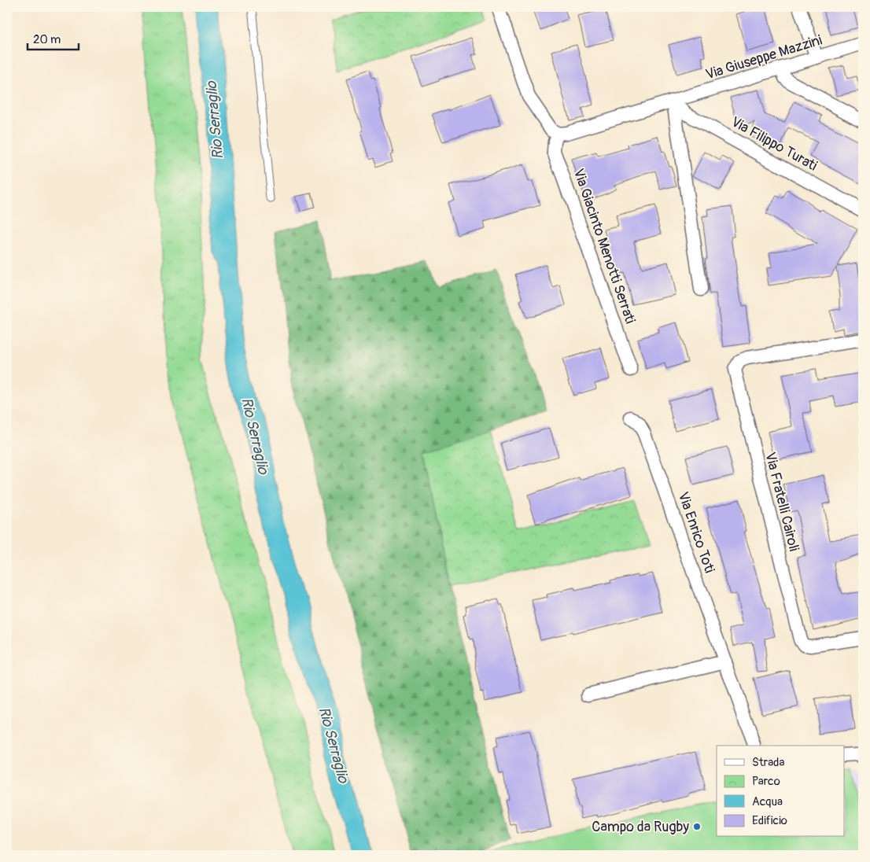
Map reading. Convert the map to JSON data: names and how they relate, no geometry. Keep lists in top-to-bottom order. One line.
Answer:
{"streets":{"street":["Via Giuseppe Mazzini","Via Filippo Turati","Via Giacinto Menotti Serrati","Via Fratelli Cairoli","Via Enrico Toti"]},"crossings":[["Via Giuseppe Mazzini","Via Filippo Turati"],["Via Giuseppe Mazzini","Via Giacinto Menotti Serrati"]],"water":["Rio Serraglio"],"places":["Campo da Rugby"],"legend":["Strada","Parco","Acqua","Edificio"],"scale_bar":"20 m"}
